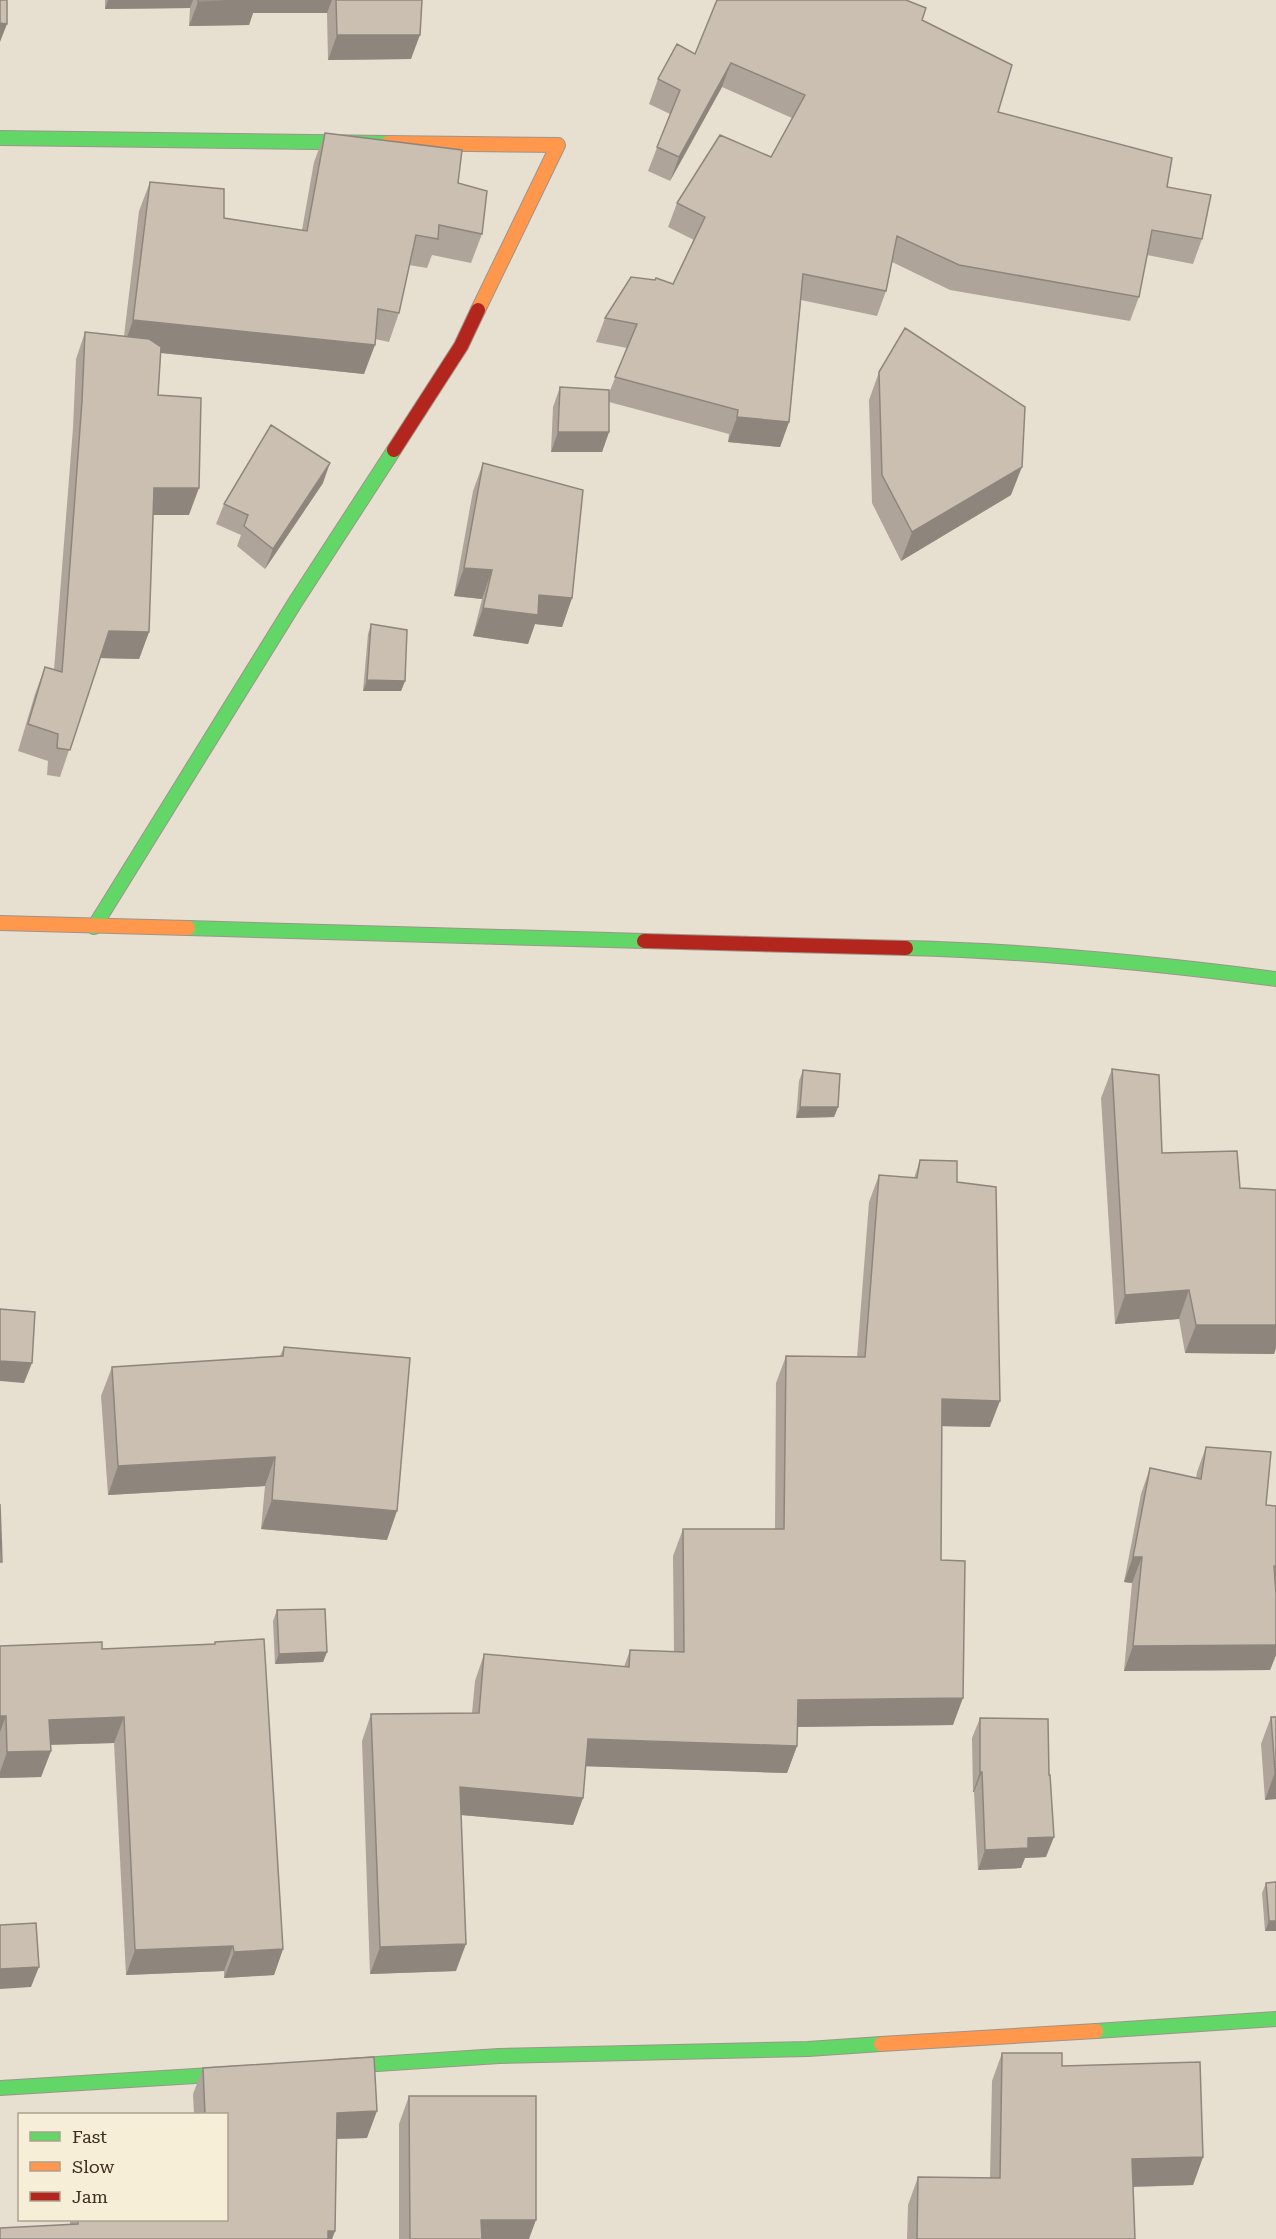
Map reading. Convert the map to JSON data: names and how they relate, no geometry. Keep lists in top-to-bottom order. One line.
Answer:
{"legend":["Fast","Slow","Jam"]}
